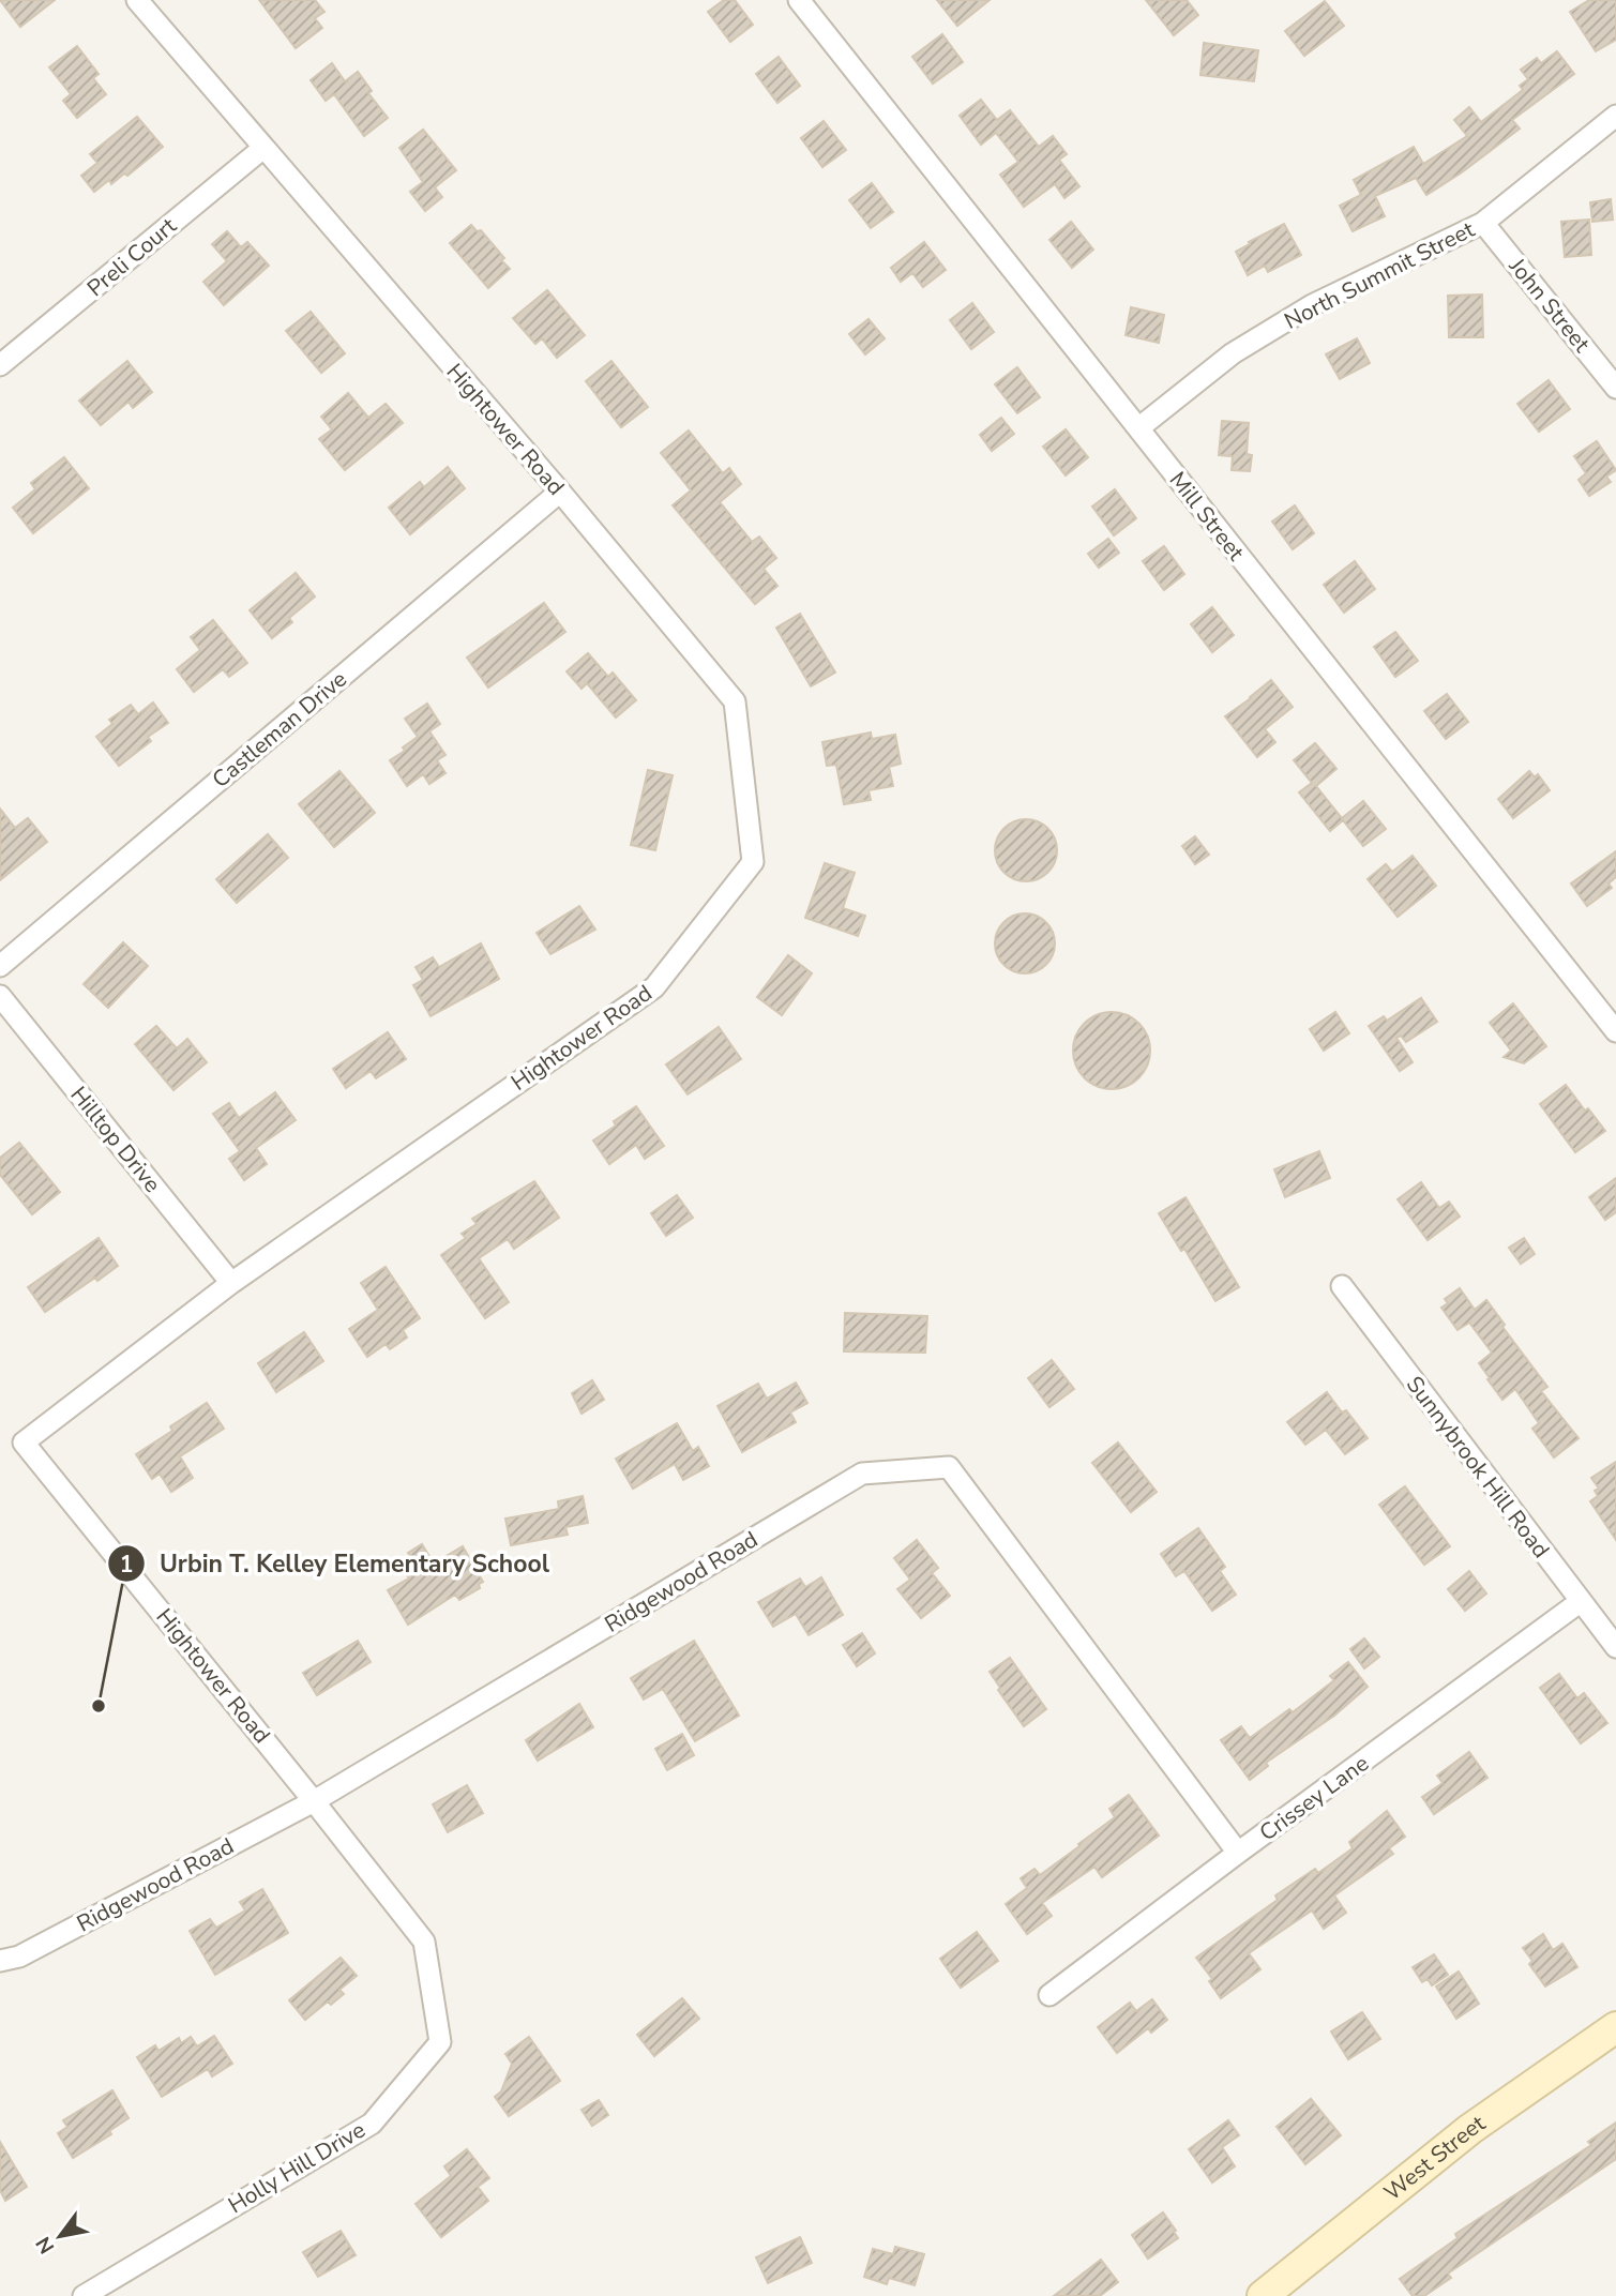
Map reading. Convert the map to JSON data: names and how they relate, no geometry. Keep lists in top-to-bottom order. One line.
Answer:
{"streets":{"main road":["West Street"],"street":["Preli Court","North Summit Street","John Street","Hightower Road","Mill Street","Castleman Drive","Hilltop Drive","Sunnybrook Hill Road","Ridgewood Road","Crissey Lane","Holly Hill Drive"]},"crossings":[["Preli Court","Hightower Road"],["North Summit Street","John Street"],["North Summit Street","Mill Street"],["Hightower Road","Castleman Drive"],["Hightower Road","Hilltop Drive"],["Hightower Road","Ridgewood Road"],["Hightower Road","Holly Hill Drive"],["Sunnybrook Hill Road","Crissey Lane"],["Ridgewood Road","Crissey Lane"],["Ridgewood Road","Holly Hill Drive"]],"places":["Urbin T. Kelley Elementary School"],"north":"bottom left"}
